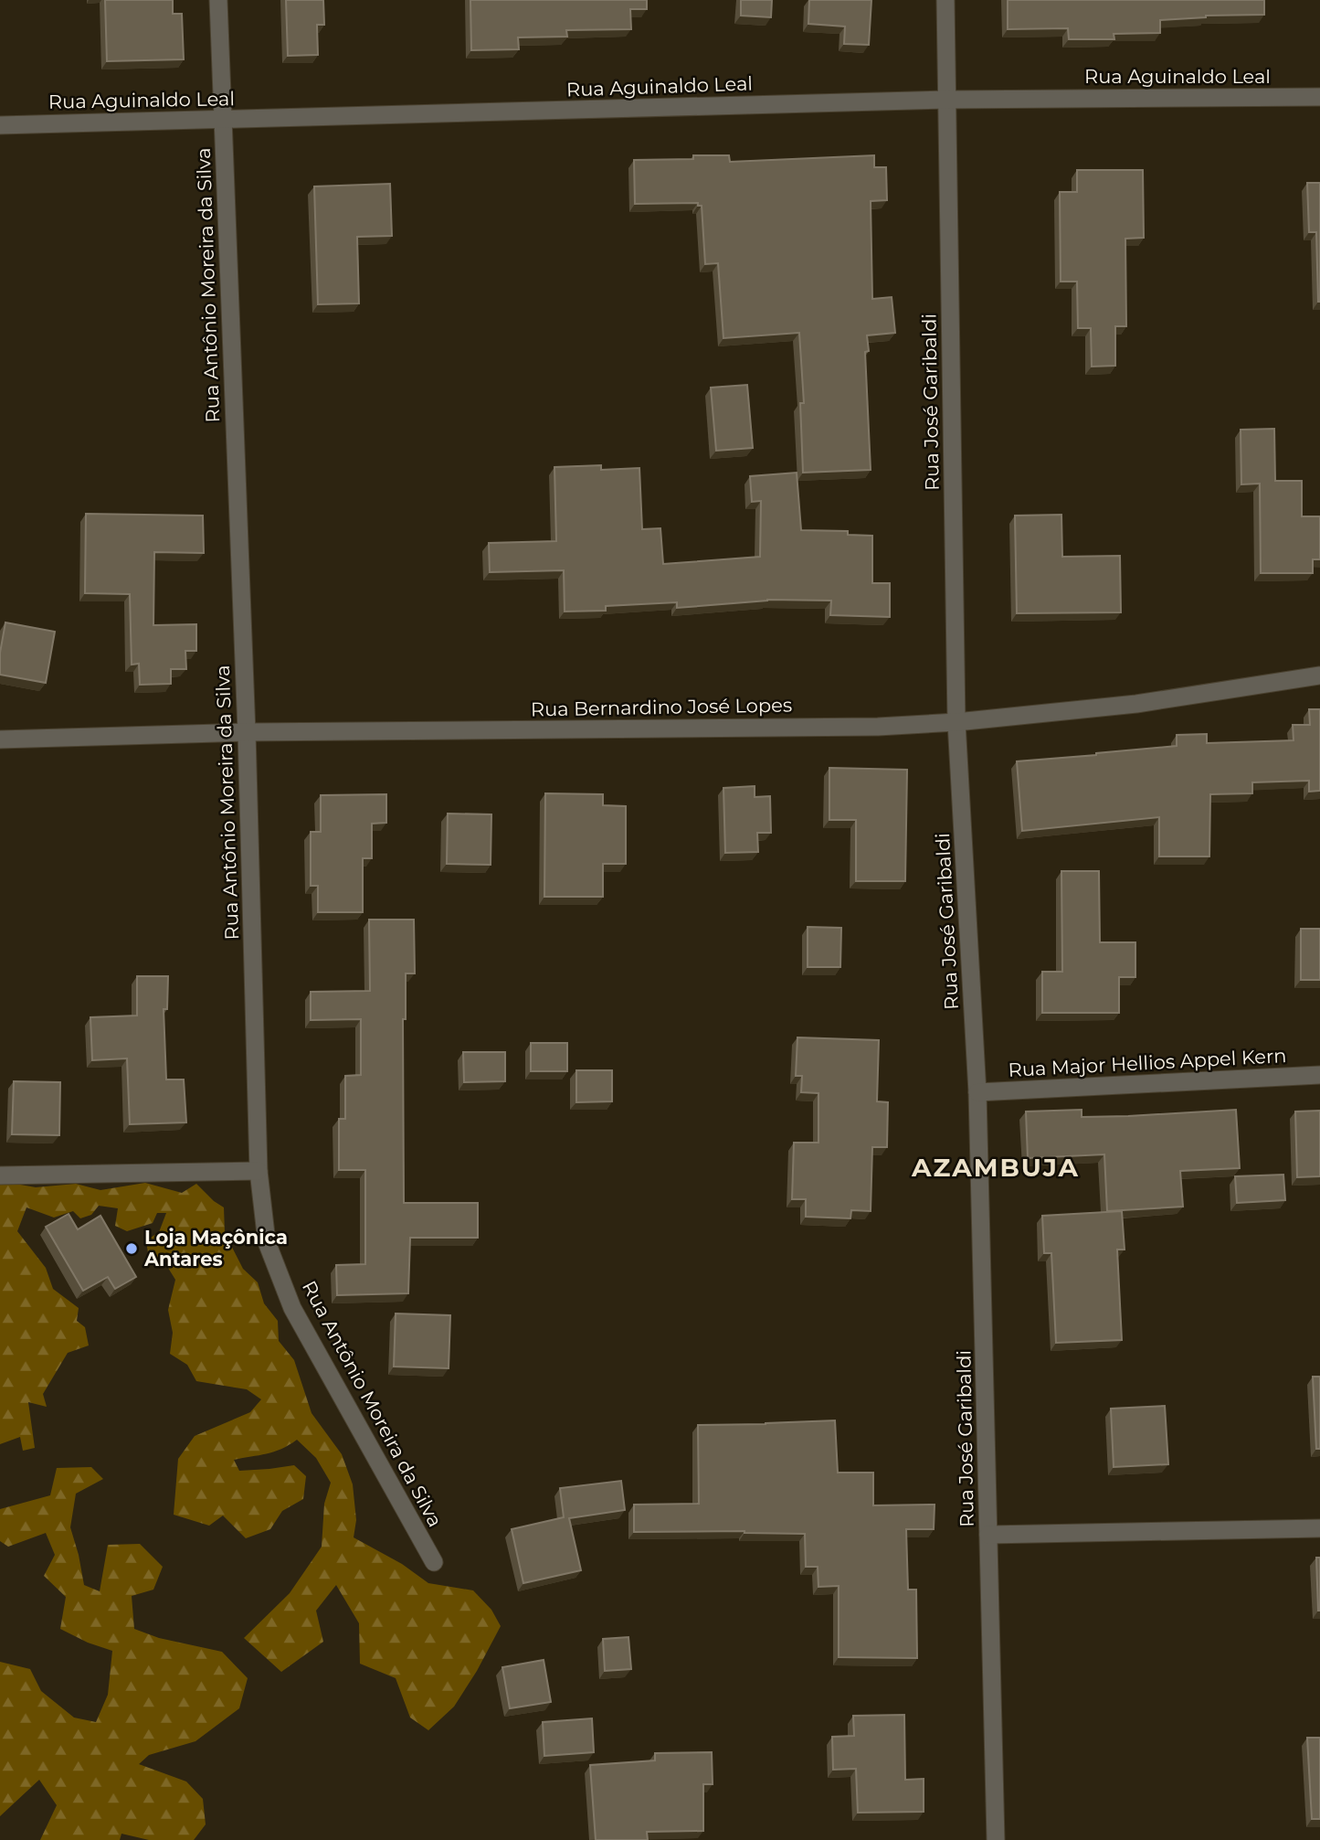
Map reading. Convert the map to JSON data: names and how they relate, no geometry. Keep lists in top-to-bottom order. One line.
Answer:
{"streets":{"street":["Rua Aguinaldo Leal","Rua Antônio Moreira da Silva","Rua José Garibaldi","Rua Bernardino José Lopes","Rua Major Hellios Appel Kern"]},"crossings":[["Rua Aguinaldo Leal","Rua Antônio Moreira da Silva"],["Rua Aguinaldo Leal","Rua José Garibaldi"],["Rua Antônio Moreira da Silva","Rua Bernardino José Lopes"],["Rua José Garibaldi","Rua Bernardino José Lopes"],["Rua José Garibaldi","Rua Major Hellios Appel Kern"]],"districts":["AZAMBUJA"],"places":["Loja Maçônica Antares"]}
